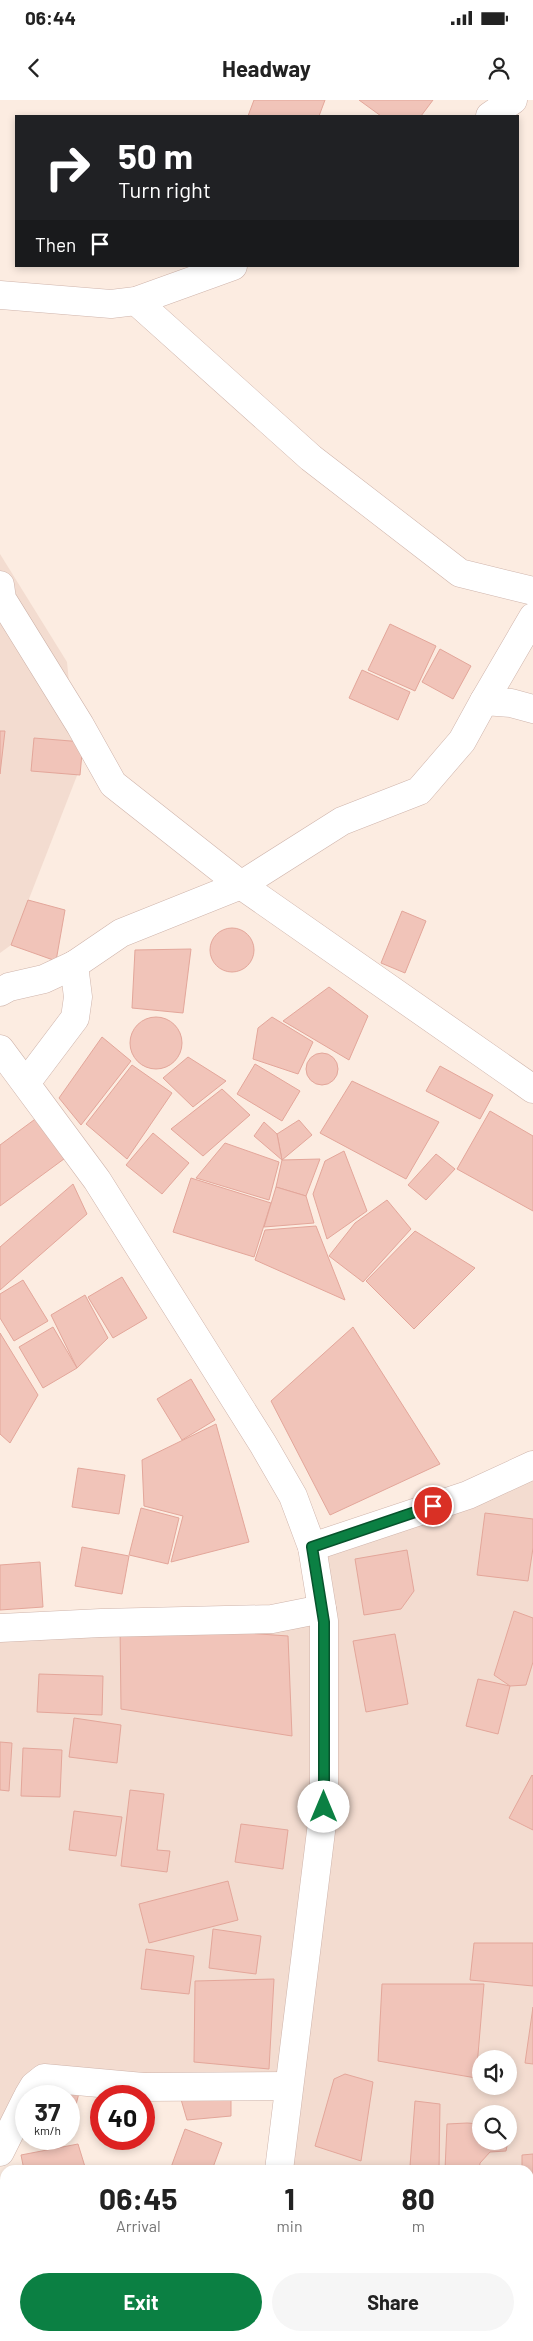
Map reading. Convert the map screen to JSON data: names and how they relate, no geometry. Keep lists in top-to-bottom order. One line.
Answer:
{"page":{"status":"06:44","header":"Headway","turn":["50 m","Turn right"],"then":"Then","speed":"37 km/h","limit":"40","eta":["06:45","Arrival","1","min","80","m"],"buttons":["Exit","Share"]}}
